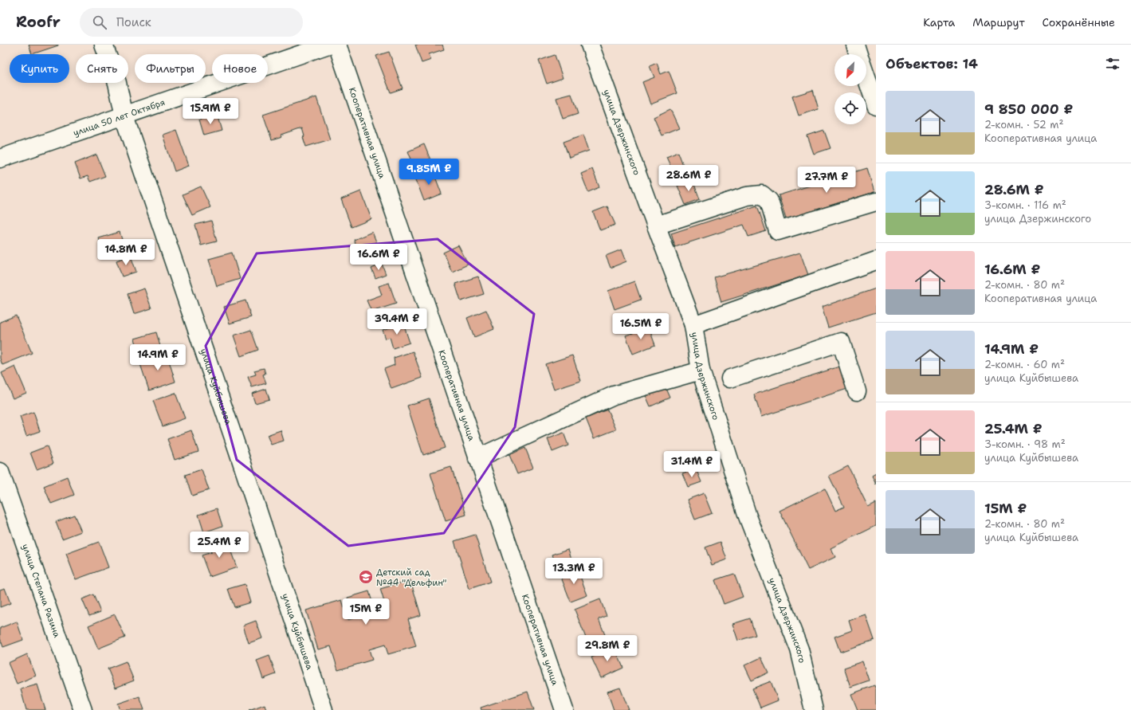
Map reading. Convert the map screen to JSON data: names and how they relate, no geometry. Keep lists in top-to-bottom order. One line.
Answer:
{"streets":{"street":["улица 50 лет Октября","улица Дзержинского","Кооперативная улица","улица Куйбышева","улица Степана Разина"]},"crossings":[["улица 50 лет Октября","улица Куйбышева"]],"places":{"school or university":["Детский сад №44 \"Дельфин\""]},"north":"bottom left","page":{"header":"Roofr","search":"Поиск","nav":["Карта","Маршрут","Сохранённые"],"heading":"Объектов: 14","chip":["Купить","Снять","Фильтры","Новое"],"list":[{"name":"9 850 000 ₽","note":"2-комн. · 52 m² · Кооперативная улица"},{"name":"28.6M ₽","note":"3-комн. · 116 m² · улица Дзержинского"},{"name":"16.6M ₽","note":"2-комн. · 80 m² · Кооперативная улица"},{"name":"14.9M ₽","note":"2-комн. · 60 m² · улица Куйбышева"},{"name":"25.4M ₽","note":"3-комн. · 98 m² · улица Куйбышева"},{"name":"15M ₽","note":"2-комн. · 80 m² · улица Куйбышева"}],"price":["15.9M ₽","9.85M ₽","28.6M ₽","27.7M ₽","14.8M ₽","16.6M ₽","39.4M ₽","16.5M ₽","14.9M ₽","31.4M ₽","25.4M ₽","13.3M ₽","15M ₽","29.8M ₽"]}}
